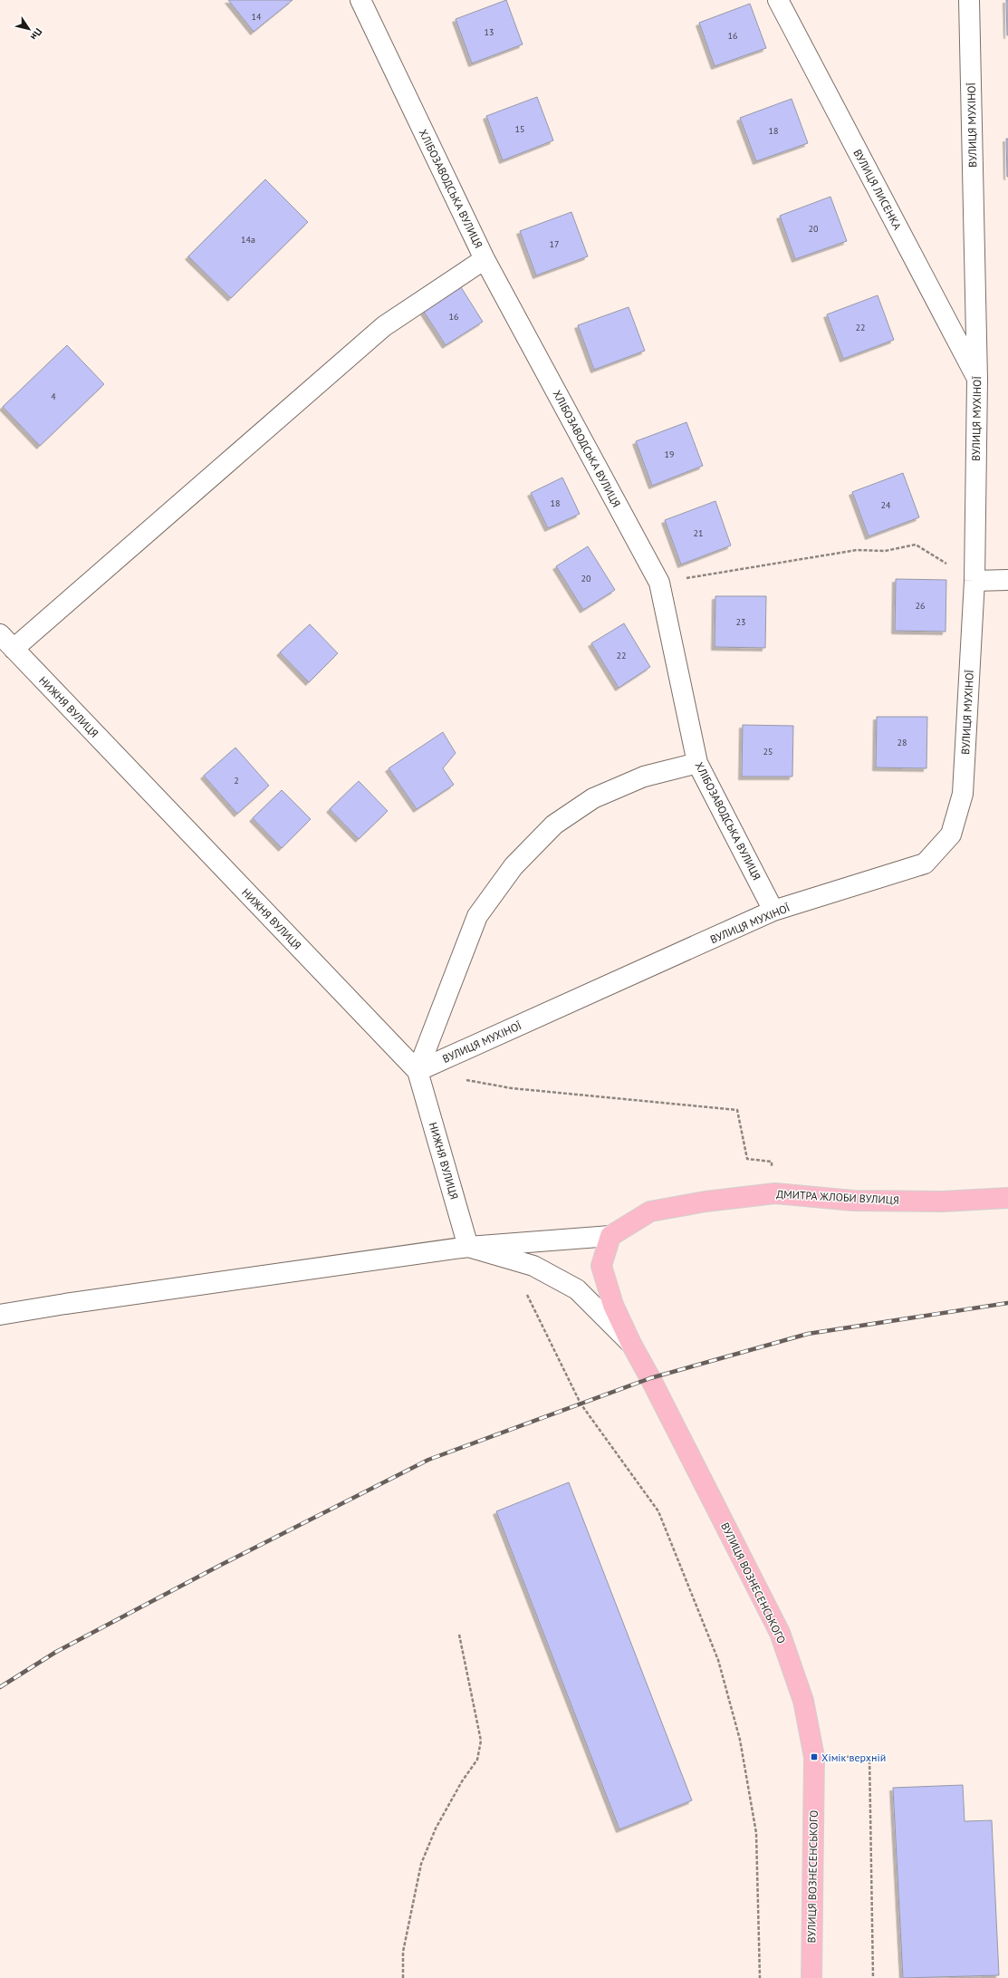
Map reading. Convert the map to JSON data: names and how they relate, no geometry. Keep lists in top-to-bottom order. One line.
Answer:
{"streets":{"main road":["ДМИТРА ЖЛОБИ ВУЛИЦЯ","ВУЛИЦЯ ВОЗНЕСЕНСЬКОГО"],"street":["ВУЛИЦЯ МУХІНОЇ","ХЛІБОЗАВОДСЬКА ВУЛИЦЯ","ВУЛИЦЯ ЛИСЕНКА","НИЖНЯ ВУЛИЦЯ"]},"crossings":[["ВУЛИЦЯ МУХІНОЇ","ХЛІБОЗАВОДСЬКА ВУЛИЦЯ"],["ВУЛИЦЯ МУХІНОЇ","ВУЛИЦЯ ЛИСЕНКА"],["ВУЛИЦЯ МУХІНОЇ","НИЖНЯ ВУЛИЦЯ"],["ДМИТРА ЖЛОБИ ВУЛИЦЯ","ВУЛИЦЯ ВОЗНЕСЕНСЬКОГО"]],"places":{"transit":["Хімік верхній"]},"house_numbers":["14","13","16","15","18","20","14а","17","16","22","4","19","18","24","21","20","26","23","22","28","25","2"],"north":"bottom right"}
